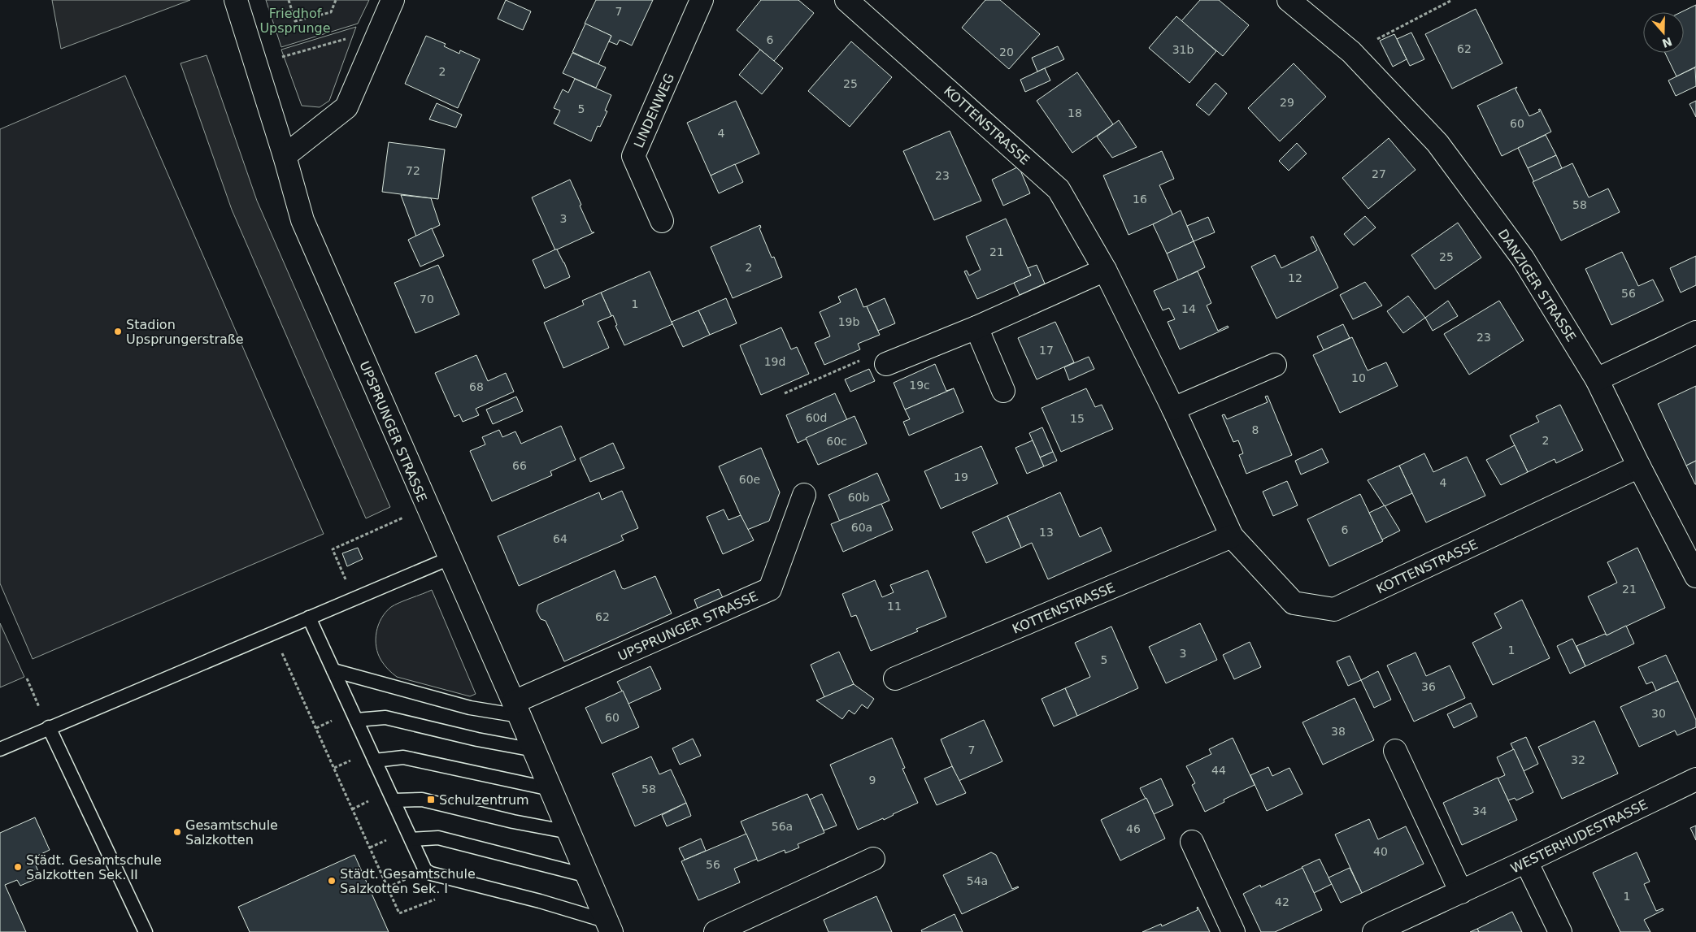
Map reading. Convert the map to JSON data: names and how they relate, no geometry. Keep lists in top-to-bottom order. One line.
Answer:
{"streets":{"street":["LINDENWEG","KOTTENSTRASSE","DANZIGER STRASSE","UPSPRUNGER STRASSE","WESTERHUDESTRASSE"]},"crossings":[["KOTTENSTRASSE","DANZIGER STRASSE"]],"parks":["Friedhof Upsprunge"],"places":{"other":["Stadion Upsprungerstraße","Gesamtschule Salzkotten","Städt. Gesamtschule Salzkotten Sek. II","Städt. Gesamtschule Salzkotten Sek. I"],"transit":["Schulzentrum"]},"house_numbers":["7","6","62","31b","20","2","25","29","5","18","60","4","72","27","23","16","58","3","21","25","2","12","56","70","1","14","19b","23","17","19d","10","19c","68","60d","15","8","2","60c","66","19","60e","4","60b","60a","6","13","64","21","11","62","1","3","5","36","30","60","38","7","32","44","9","58","34","56a","46","40","56","54a","1","42"],"north":"bottom"}
